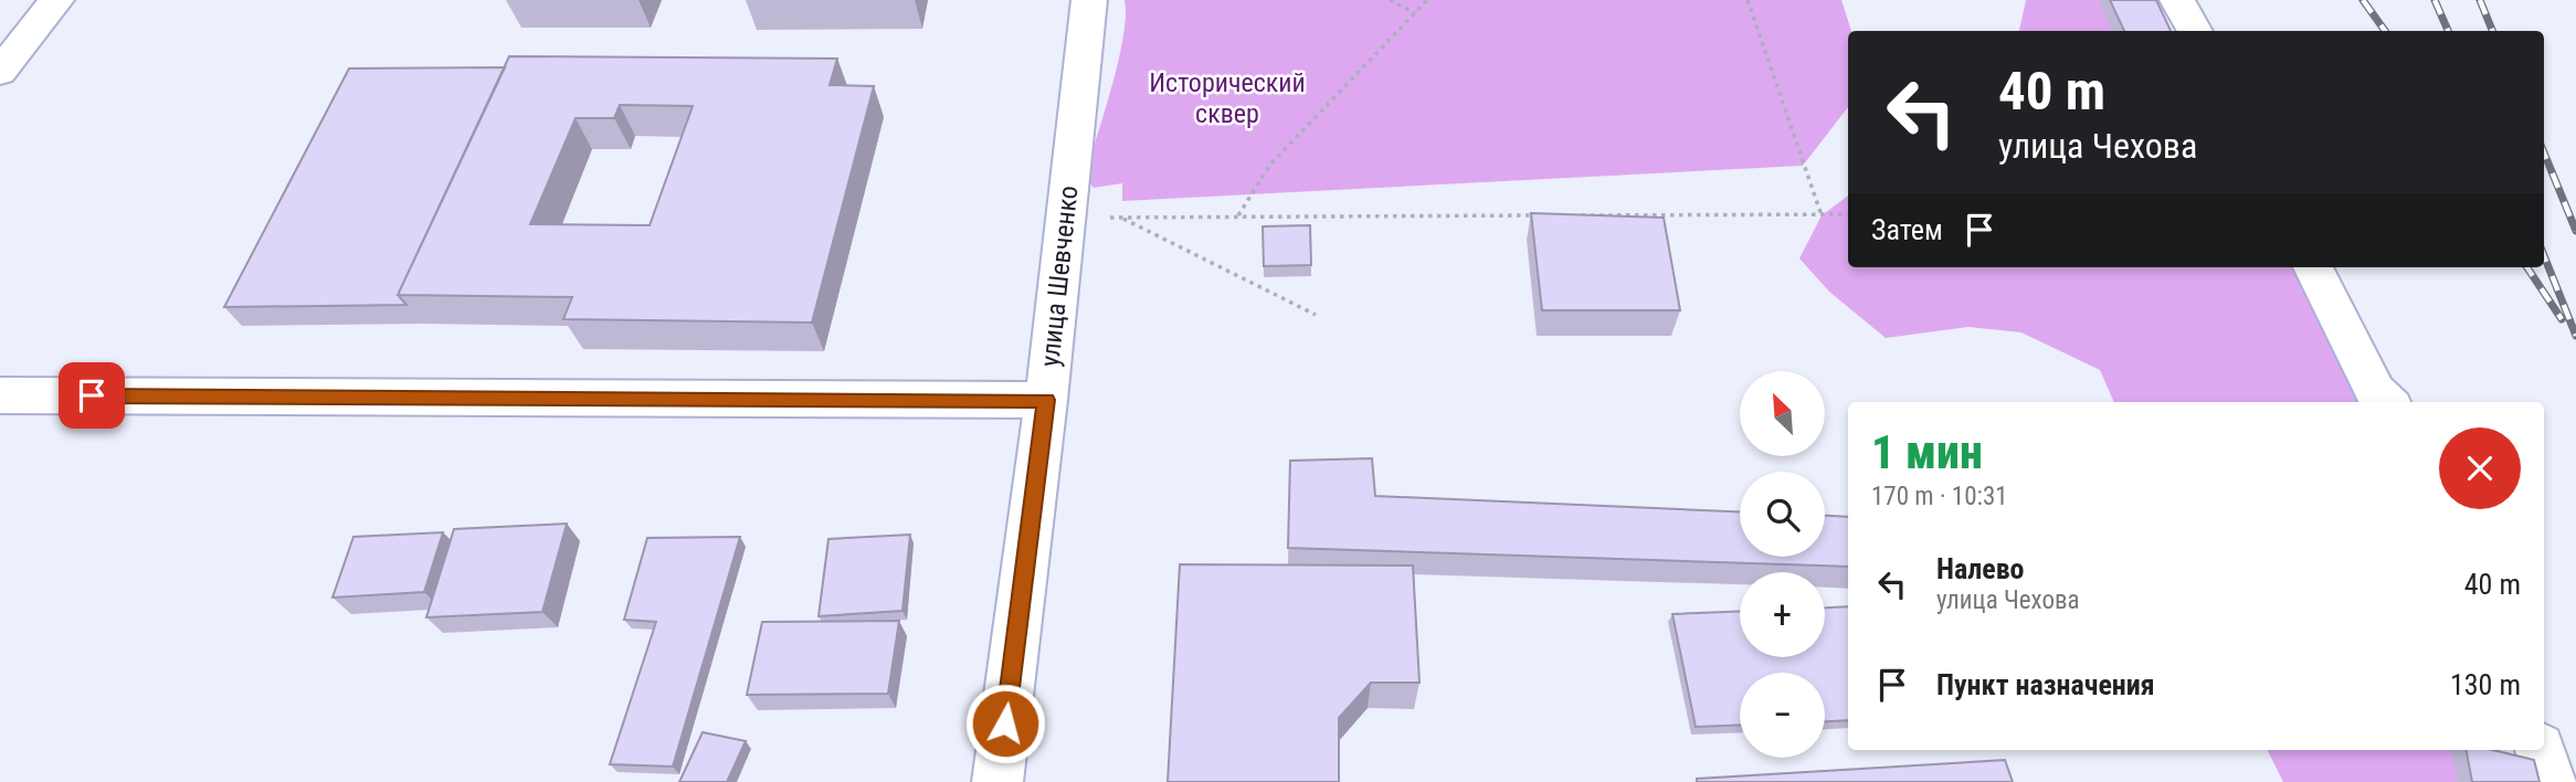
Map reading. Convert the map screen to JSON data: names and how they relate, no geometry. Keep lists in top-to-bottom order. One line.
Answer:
{"streets":{"main road":["улица Шевченко"]},"parks":["Исторический сквер"],"north":"top left","page":{"turn":["40 m","улица Чехова"],"then":"Затем","map_buttons":["+","−"],"heading":["1 мин","170 m · 10:31"],"list":[{"name":"Налево","note":"улица Чехова","value":"40 m"},{"name":"Пункт назначения","value":"130 m"}]}}
